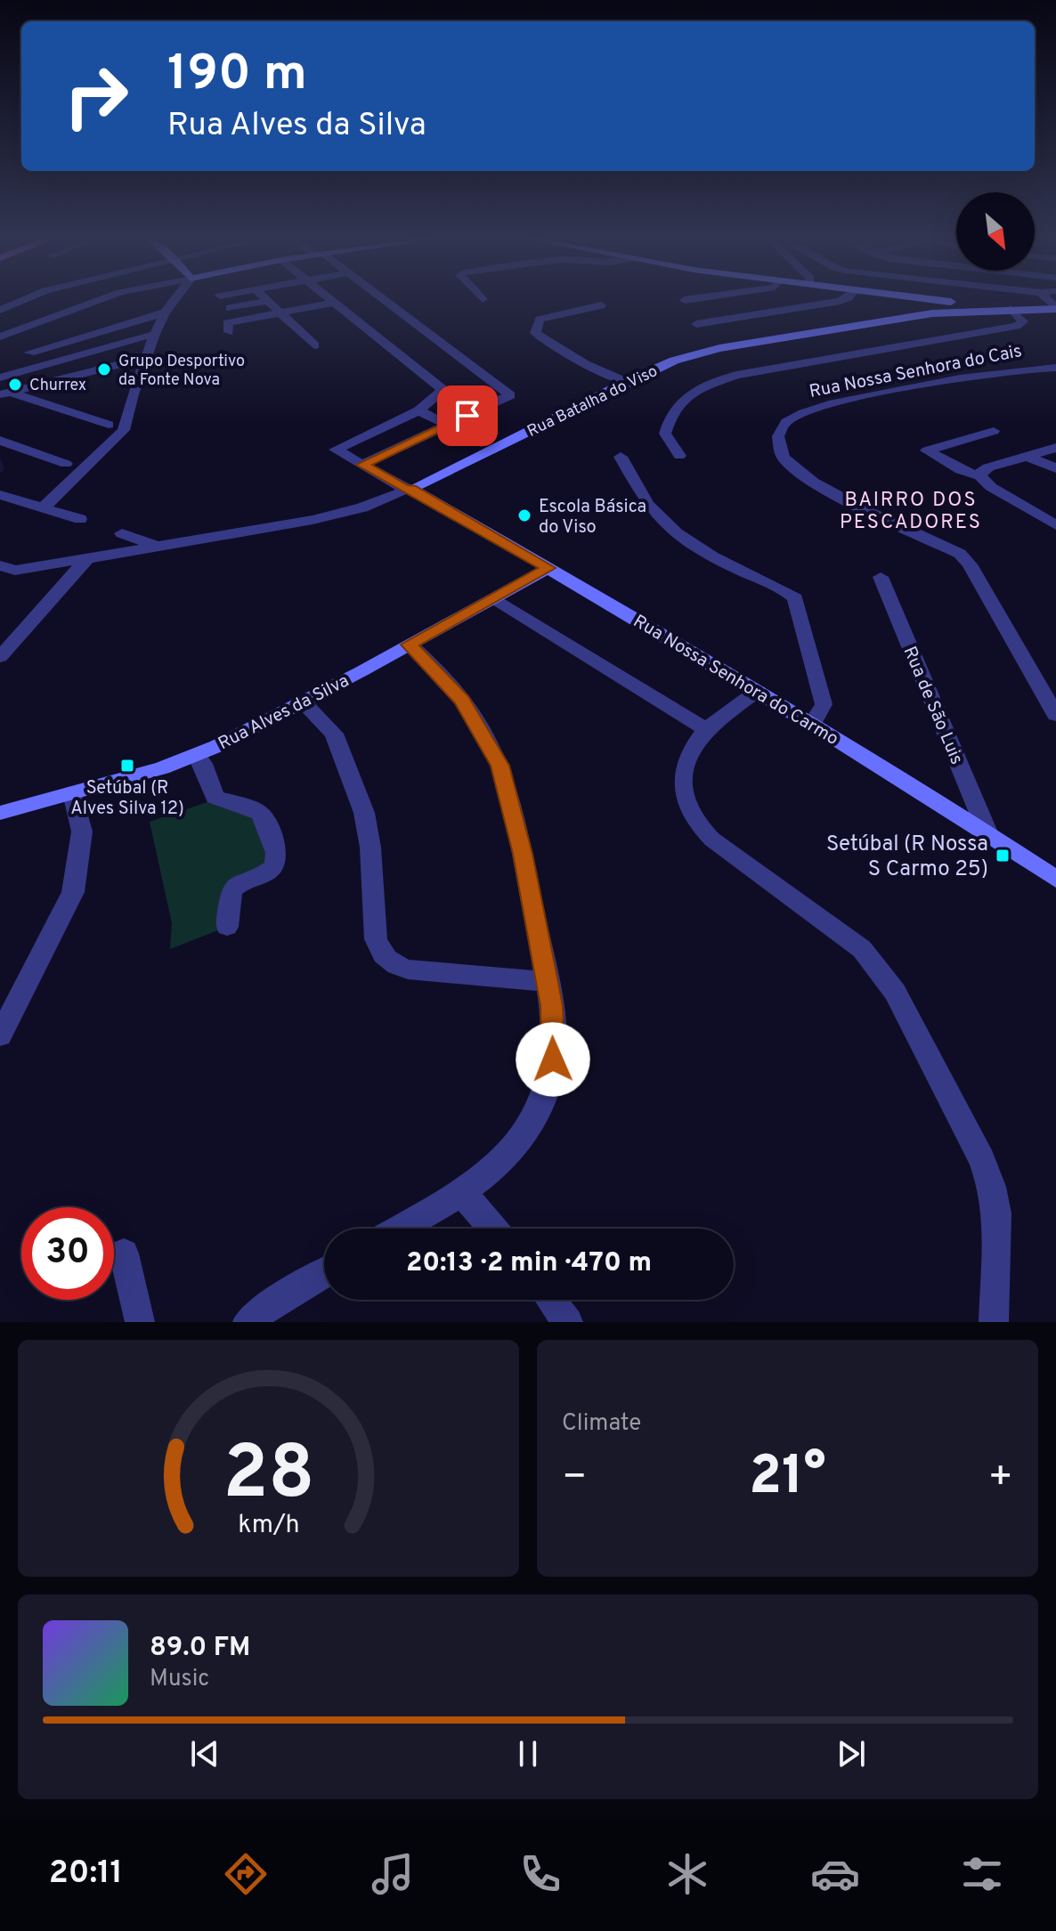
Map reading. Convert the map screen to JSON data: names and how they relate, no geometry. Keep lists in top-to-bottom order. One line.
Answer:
{"streets":{"street":["Rua Nossa Senhora do Cais","Rua Batalha do Viso","Rua Nossa Senhora do Carmo","Rua de São Luis","Rua Alves da Silva"]},"crossings":[["Rua Batalha do Viso","Rua Nossa Senhora do Carmo"],["Rua Nossa Senhora do Carmo","Rua de São Luis"],["Rua Nossa Senhora do Carmo","Rua Alves da Silva"]],"districts":["BAIRRO DOS PESCADORES"],"places":{"other":["Grupo Desportivo da Fonte Nova","Churrex","Escola Básica do Viso"],"transit":["Setúbal (R Alves Silva 12)","Setúbal (R Nossa S Carmo 25)"]},"north":"bottom right","page":{"turn":["190 m","Rua Alves da Silva"],"limit":"30","trip":"20:13 · 2 min · 470 m","tile":"Climate","heat":["−","21°","+"],"song":["89.0 FM","Music"],"tabs":"20:11","gauge":["28","km/h"]}}
